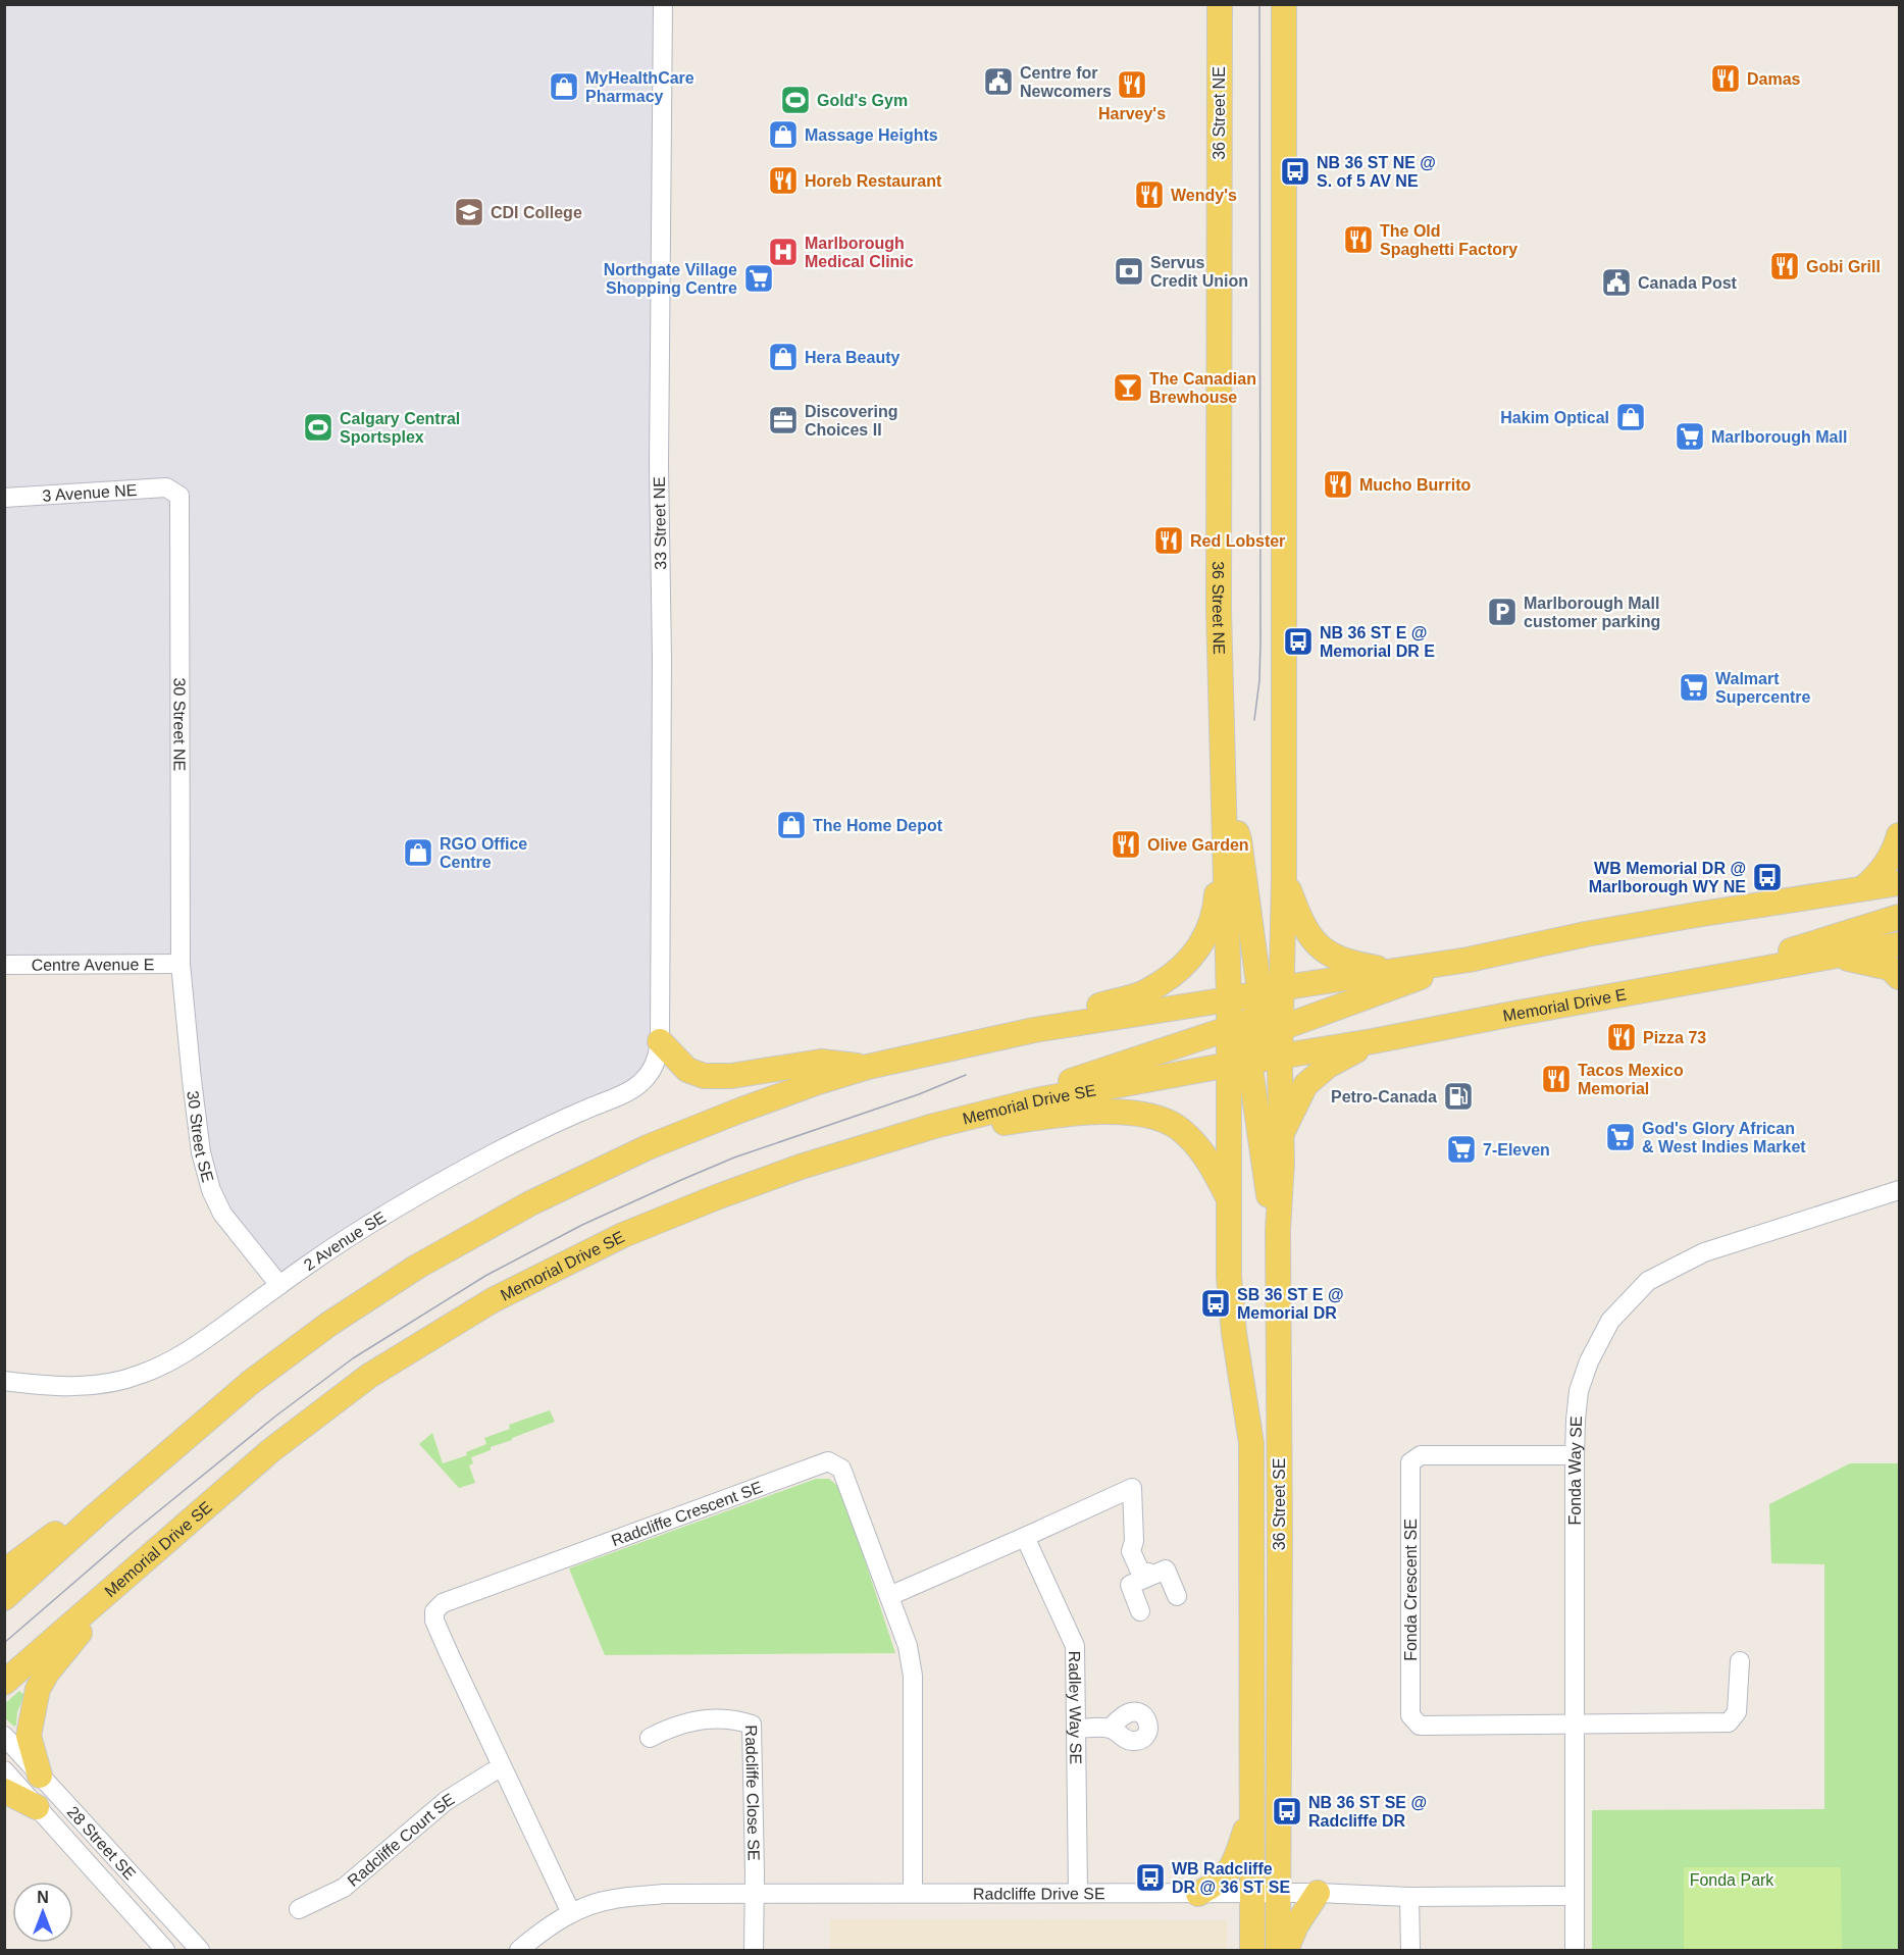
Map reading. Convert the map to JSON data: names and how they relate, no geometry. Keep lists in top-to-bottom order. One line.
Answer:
{"streets":{"main road":["36 Street NE","Memorial Drive E","Memorial Drive SE","36 Street SE"],"street":["3 Avenue NE","33 Street NE","30 Street NE","Centre Avenue E","30 Street SE","2 Avenue SE","Fonda Way SE","Radcliffe Crescent SE","Fonda Crescent SE","Radley Way SE","Radcliffe Close SE","Radcliffe Court SE","28 Street SE","Radcliffe Drive SE"]},"crossings":[["3 Avenue NE","30 Street NE"],["33 Street NE","2 Avenue SE"],["30 Street NE","Centre Avenue E"],["30 Street NE","30 Street SE"],["Centre Avenue E","30 Street SE"],["Memorial Drive E","36 Street SE"],["Memorial Drive SE","36 Street SE"],["30 Street SE","2 Avenue SE"],["Fonda Way SE","Fonda Crescent SE"],["Fonda Way SE","Radcliffe Drive SE"],["36 Street SE","Radcliffe Drive SE"],["Radcliffe Crescent SE","Radcliffe Court SE"],["Radcliffe Crescent SE","Radcliffe Drive SE"],["Radley Way SE","Radcliffe Drive SE"],["Radcliffe Close SE","Radcliffe Drive SE"]],"parks":["Fonda Park"],"places":{"restaurant":["Damas","Harvey's","Horeb Restaurant","Wendy's","The Old Spaghetti Factory","Gobi Grill","Mucho Burrito","Red Lobster","Olive Garden","Pizza 73","Tacos Mexico Memorial"],"public building":["Centre for Newcomers","Canada Post"],"shop":["MyHealthCare Pharmacy","Massage Heights","Hera Beauty","Hakim Optical","The Home Depot","RGO Office Centre"],"sports":["Gold's Gym","Calgary Central Sportsplex"],"bus stop":["NB 36 ST NE @ S. of 5 AV NE","NB 36 ST E @ Memorial DR E","WB Memorial DR @ Marlborough WY NE","SB 36 ST E @ Memorial DR","NB 36 ST SE @ Radcliffe DR","WB Radcliffe DR @ 36 ST SE"],"school or university":["CDI College"],"hospital":["Marlborough Medical Clinic"],"bank":["Servus Credit Union"],"supermarket":["Northgate Village Shopping Centre","Marlborough Mall","Walmart Supercentre","God's Glory African & West Indies Market","7-Eleven"],"bar":["The Canadian Brewhouse"],"office":["Discovering Choices II"],"parking":["Marlborough Mall customer parking"],"fuel station":["Petro-Canada"]},"north":"top"}
